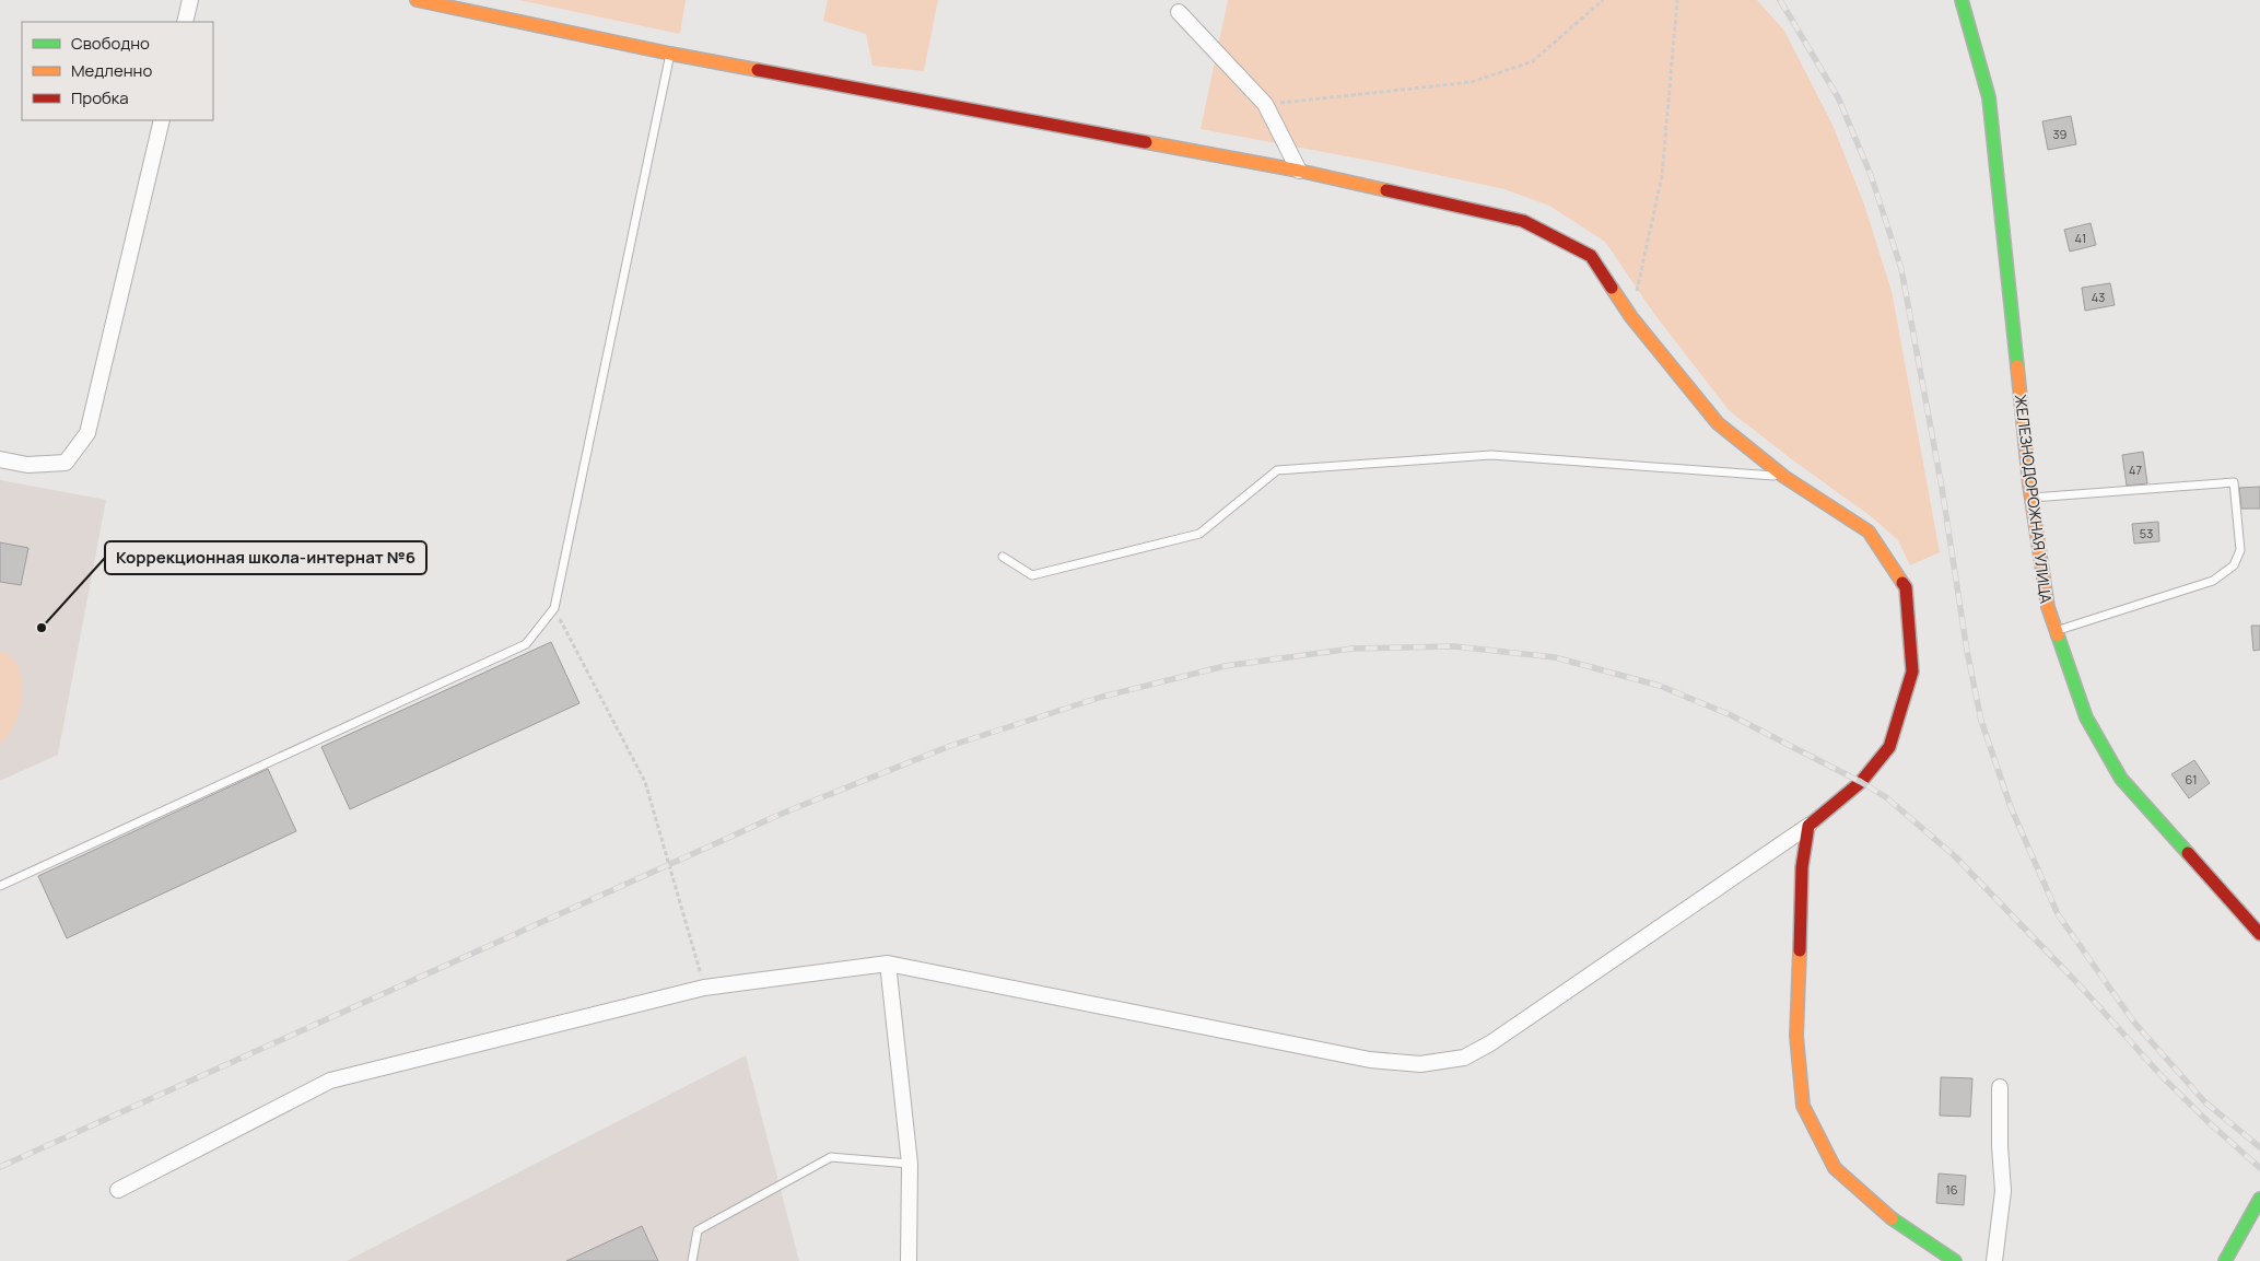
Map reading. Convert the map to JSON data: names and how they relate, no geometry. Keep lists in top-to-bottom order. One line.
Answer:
{"streets":{"street":["ЖЕЛЕЗНОДОРОЖНАЯ УЛИЦА"]},"places":["Коррекционная школа-интернат №6"],"house_numbers":["39","41","43","47","53","61","16"],"legend":["Свободно","Медленно","Пробка"]}
